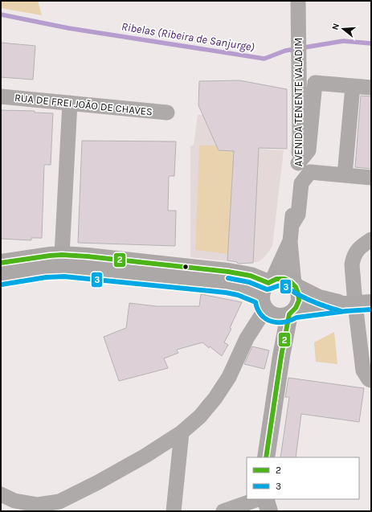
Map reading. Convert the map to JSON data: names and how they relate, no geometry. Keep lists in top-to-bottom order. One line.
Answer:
{"streets":{"street":["AVENIDA TENENTE VALADIM","RUA DE FREI JOÃO DE CHAVES"]},"water":["Ribelas (Ribeira de Sanjurge)"],"lines":["transit line 2","transit line 3"],"legend":["2","3"],"north":"left"}
